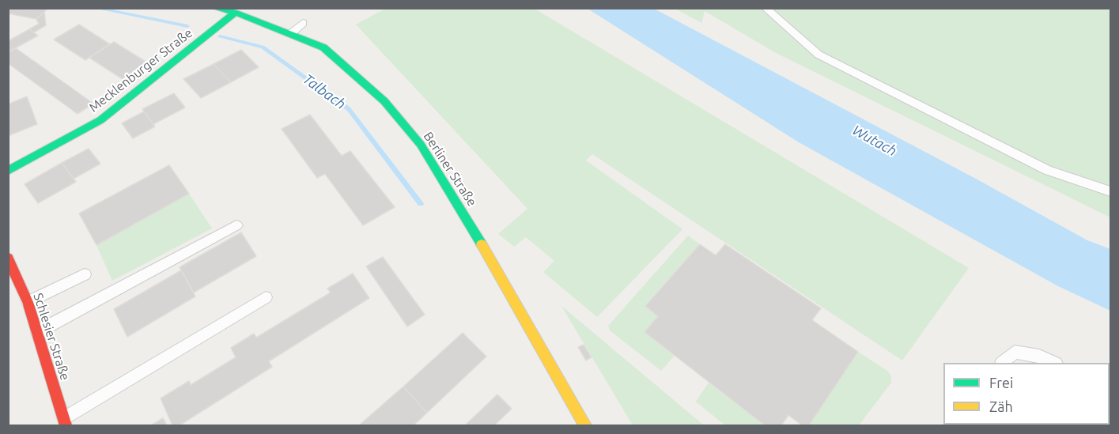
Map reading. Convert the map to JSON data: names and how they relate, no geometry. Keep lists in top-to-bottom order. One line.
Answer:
{"streets":{"street":["Mecklenburger Straße","Berliner Straße","Schlesier Straße"]},"crossings":[["Mecklenburger Straße","Berliner Straße"]],"water":["Talbach","Wutach"],"legend":["Frei","Zäh"]}
